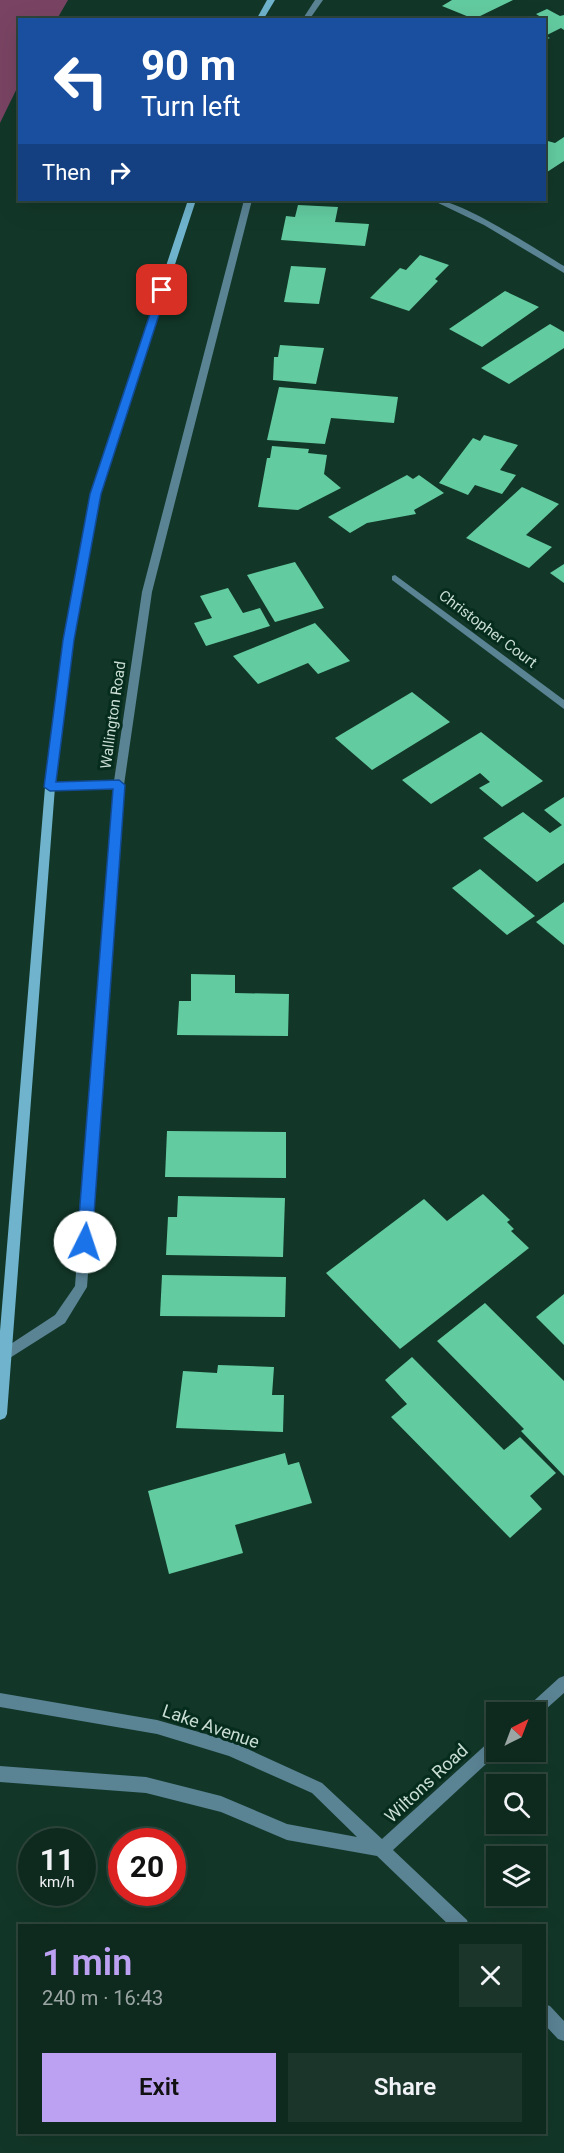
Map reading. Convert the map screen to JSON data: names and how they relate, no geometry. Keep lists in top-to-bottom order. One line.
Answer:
{"streets":{"street":["Christopher Court","Wallington Road","Lake Avenue","Wiltons Road"]},"crossings":[["Lake Avenue","Wiltons Road"]],"north":"top right","page":{"turn":["90 m","Turn left"],"then":"Then","speed":"11 km/h","limit":"20","heading":["1 min","240 m · 16:43"],"buttons":["Exit","Share"]}}
